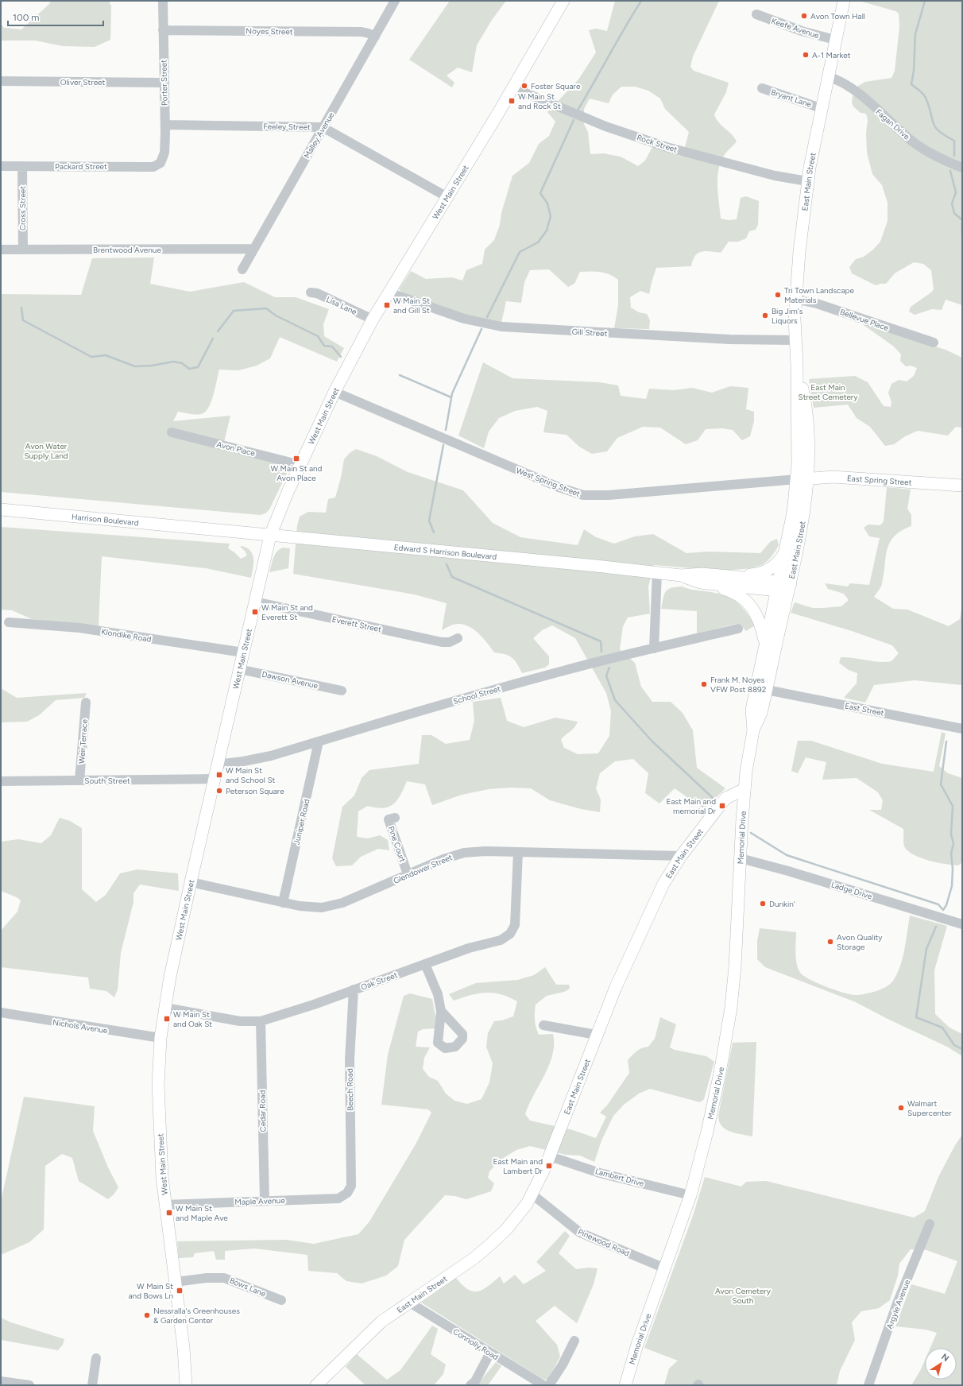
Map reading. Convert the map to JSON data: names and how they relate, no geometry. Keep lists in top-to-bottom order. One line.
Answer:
{"streets":{"main road":["East Main Street","West Main Street","East Spring Street","Harrison Boulevard","Edward S Harrison Boulevard","Memorial Drive"],"street":["Keefe Avenue","Noyes Street","Oliver Street","Porter Street","Bryant Lane","Fagan Drive","Feeley Street","Malley Avenue","Rock Street","Packard Street","Cross Street","Brentwood Avenue","Lisa Lane","Bellevue Place","Gill Street","Avon Place","West Spring Street","Everett Street","Klondike Road","Dawson Avenue","School Street","East Street","Weir Terrace","South Street","Juniper Road","Pine Court","Glendower Street","Ladge Drive","Oak Street","Nichols Avenue","Beech Road","Cedar Road","Lambert Drive","Maple Avenue","Pinewood Road","Bows Lane","Argyle Avenue","Connolly Road"]},"crossings":[["Keefe Avenue","East Main Street"],["Noyes Street","Porter Street"],["Noyes Street","Malley Avenue"],["Oliver Street","Porter Street"],["Porter Street","Feeley Street"],["Porter Street","Packard Street"],["Bryant Lane","East Main Street"],["Fagan Drive","East Main Street"],["Feeley Street","Malley Avenue"],["Feeley Street","West Main Street"],["Malley Avenue","Brentwood Avenue"],["Rock Street","East Main Street"],["Rock Street","West Main Street"],["Packard Street","Cross Street"],["East Main Street","Bellevue Place"],["East Main Street","Gill Street"],["East Main Street","East Spring Street"],["East Main Street","West Spring Street"],["East Main Street","Edward S Harrison Boulevard"],["East Main Street","East Street"],["East Main Street","Memorial Drive"],["East Main Street","Glendower Street"],["East Main Street","Lambert Drive"],["East Main Street","Pinewood Road"],["East Main Street","Connolly Road"],["West Main Street","Lisa Lane"],["West Main Street","Gill Street"],["West Main Street","Avon Place"],["West Main Street","West Spring Street"],["West Main Street","Edward S Harrison Boulevard"],["West Main Street","Everett Street"],["West Main Street","Klondike Road"],["West Main Street","Dawson Avenue"],["West Main Street","School Street"],["West Main Street","South Street"],["West Main Street","Glendower Street"],["West Main Street","Oak Street"],["West Main Street","Nichols Avenue"],["West Main Street","Maple Avenue"],["West Main Street","Bows Lane"],["Cross Street","Brentwood Avenue"],["East Spring Street","West Spring Street"],["Harrison Boulevard","Edward S Harrison Boulevard"],["School Street","Juniper Road"],["Weir Terrace","South Street"],["Juniper Road","Glendower Street"],["Memorial Drive","Ladge Drive"],["Memorial Drive","Lambert Drive"],["Memorial Drive","Pinewood Road"],["Pine Court","Glendower Street"],["Glendower Street","Oak Street"],["Oak Street","Beech Road"],["Oak Street","Cedar Road"],["Beech Road","Maple Avenue"],["Cedar Road","Maple Avenue"]],"parks":["East Main Street Cemetery","Avon Water Supply Land","Avon Cemetery South"],"places":{"other":["Avon Town Hall","A-1 Market","Foster Square","Tri Town Landscape Materials","Big Jim's Liquors","Frank M. Noyes VFW Post 8892","Peterson Square","Dunkin'","Avon Quality Storage","Walmart Supercenter","Nessralla's Greenhouses & Garden Center"],"transit":["W Main St and Rock St","W Main St and Gill St","W Main St and Avon Place","W Main St and Everett St","W Main St and School St","East Main and memorial Dr","W Main St and Oak St","East Main and Lambert Dr","W Main St and Maple Ave","W Main St and Bows Ln"]},"scale_bar":"100 m","north":"top right"}
